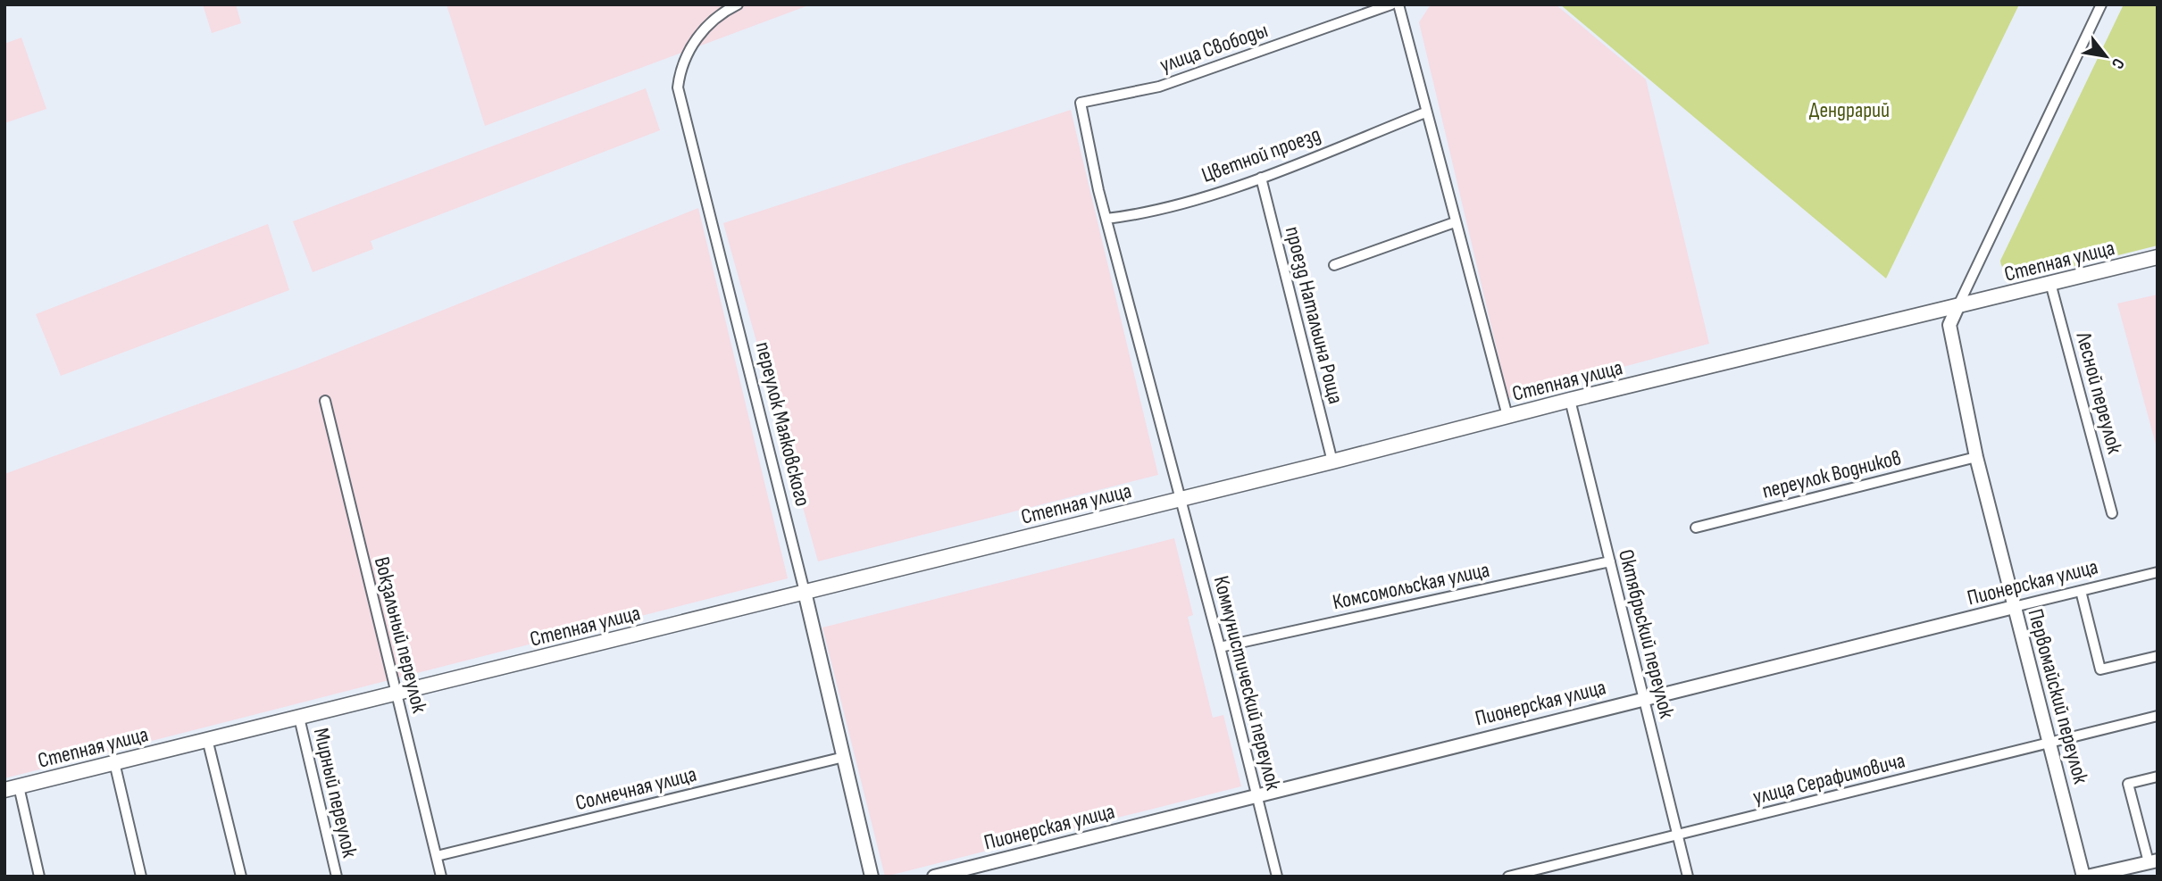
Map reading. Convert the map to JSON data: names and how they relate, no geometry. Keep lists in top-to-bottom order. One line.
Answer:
{"streets":{"main road":["Степная улица"],"street":["улица Свободы","Цветной проезд","проезд Натальина Роща","Лесной переулок","переулок Маяковского","переулок Водников","Пионерская улица","Комсомольская улица","Октябрьский переулок","Вокзальный переулок","Коммунистический переулок","Первомайский переулок","улица Серафимовича","Солнечная улица","Мирный переулок"]},"crossings":[["улица Свободы","Коммунистический переулок"],["Цветной проезд","проезд Натальина Роща"],["Цветной проезд","Коммунистический переулок"],["Степная улица","проезд Натальина Роща"],["Степная улица","Лесной переулок"],["Степная улица","переулок Маяковского"],["Степная улица","Октябрьский переулок"],["Степная улица","Вокзальный переулок"],["Степная улица","Коммунистический переулок"],["Степная улица","Первомайский переулок"],["Степная улица","Мирный переулок"],["переулок Маяковского","Солнечная улица"],["переулок Водников","Первомайский переулок"],["Пионерская улица","Октябрьский переулок"],["Пионерская улица","Коммунистический переулок"],["Пионерская улица","Первомайский переулок"],["Комсомольская улица","Октябрьский переулок"],["Комсомольская улица","Коммунистический переулок"],["Октябрьский переулок","улица Серафимовича"],["Вокзальный переулок","Солнечная улица"],["Первомайский переулок","улица Серафимовича"]],"parks":["Дендрарий"],"north":"bottom right"}
